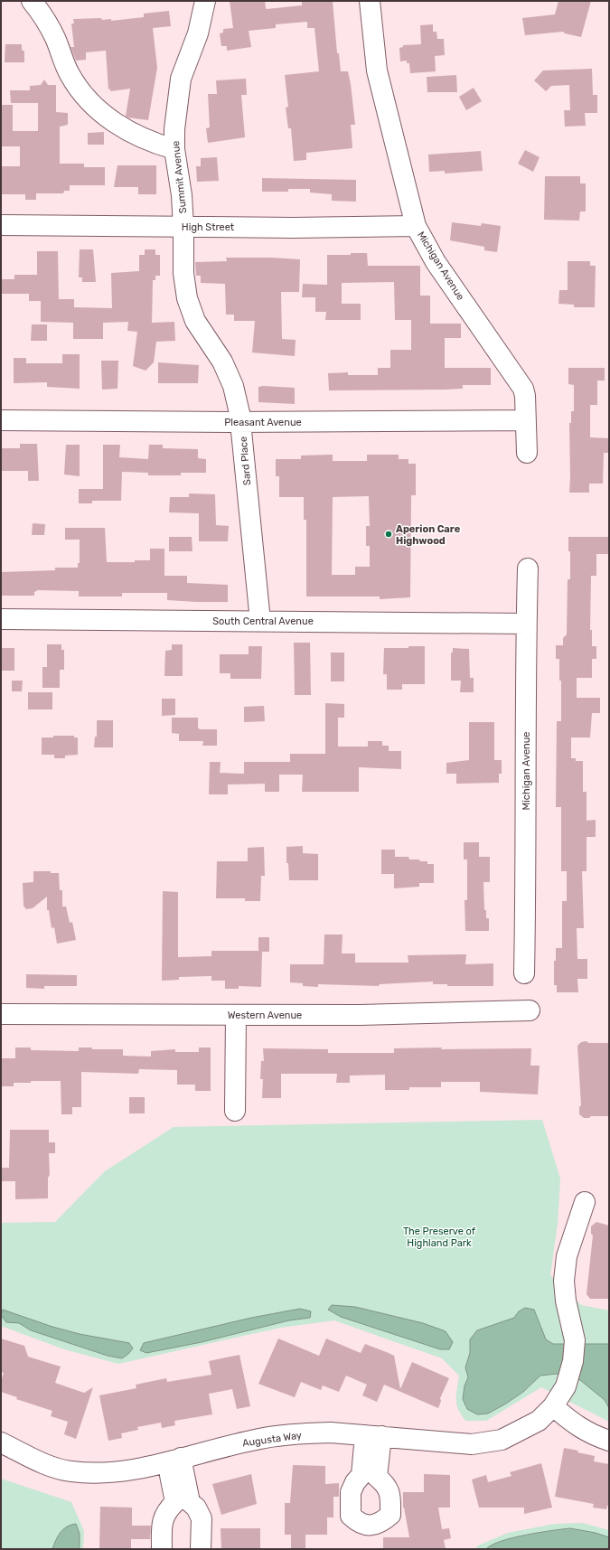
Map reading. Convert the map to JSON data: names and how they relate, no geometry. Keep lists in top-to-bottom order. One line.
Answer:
{"streets":{"street":["Summit Avenue","High Street","Michigan Avenue","Pleasant Avenue","Sard Place","South Central Avenue","Western Avenue","Augusta Way"]},"crossings":[["Summit Avenue","High Street"],["Summit Avenue","Sard Place"],["High Street","Michigan Avenue"],["High Street","Sard Place"],["Michigan Avenue","Pleasant Avenue"],["Michigan Avenue","South Central Avenue"],["Pleasant Avenue","Sard Place"],["Sard Place","South Central Avenue"]],"parks":["The Preserve of Highland Park"],"places":["Aperion Care Highwood"]}
